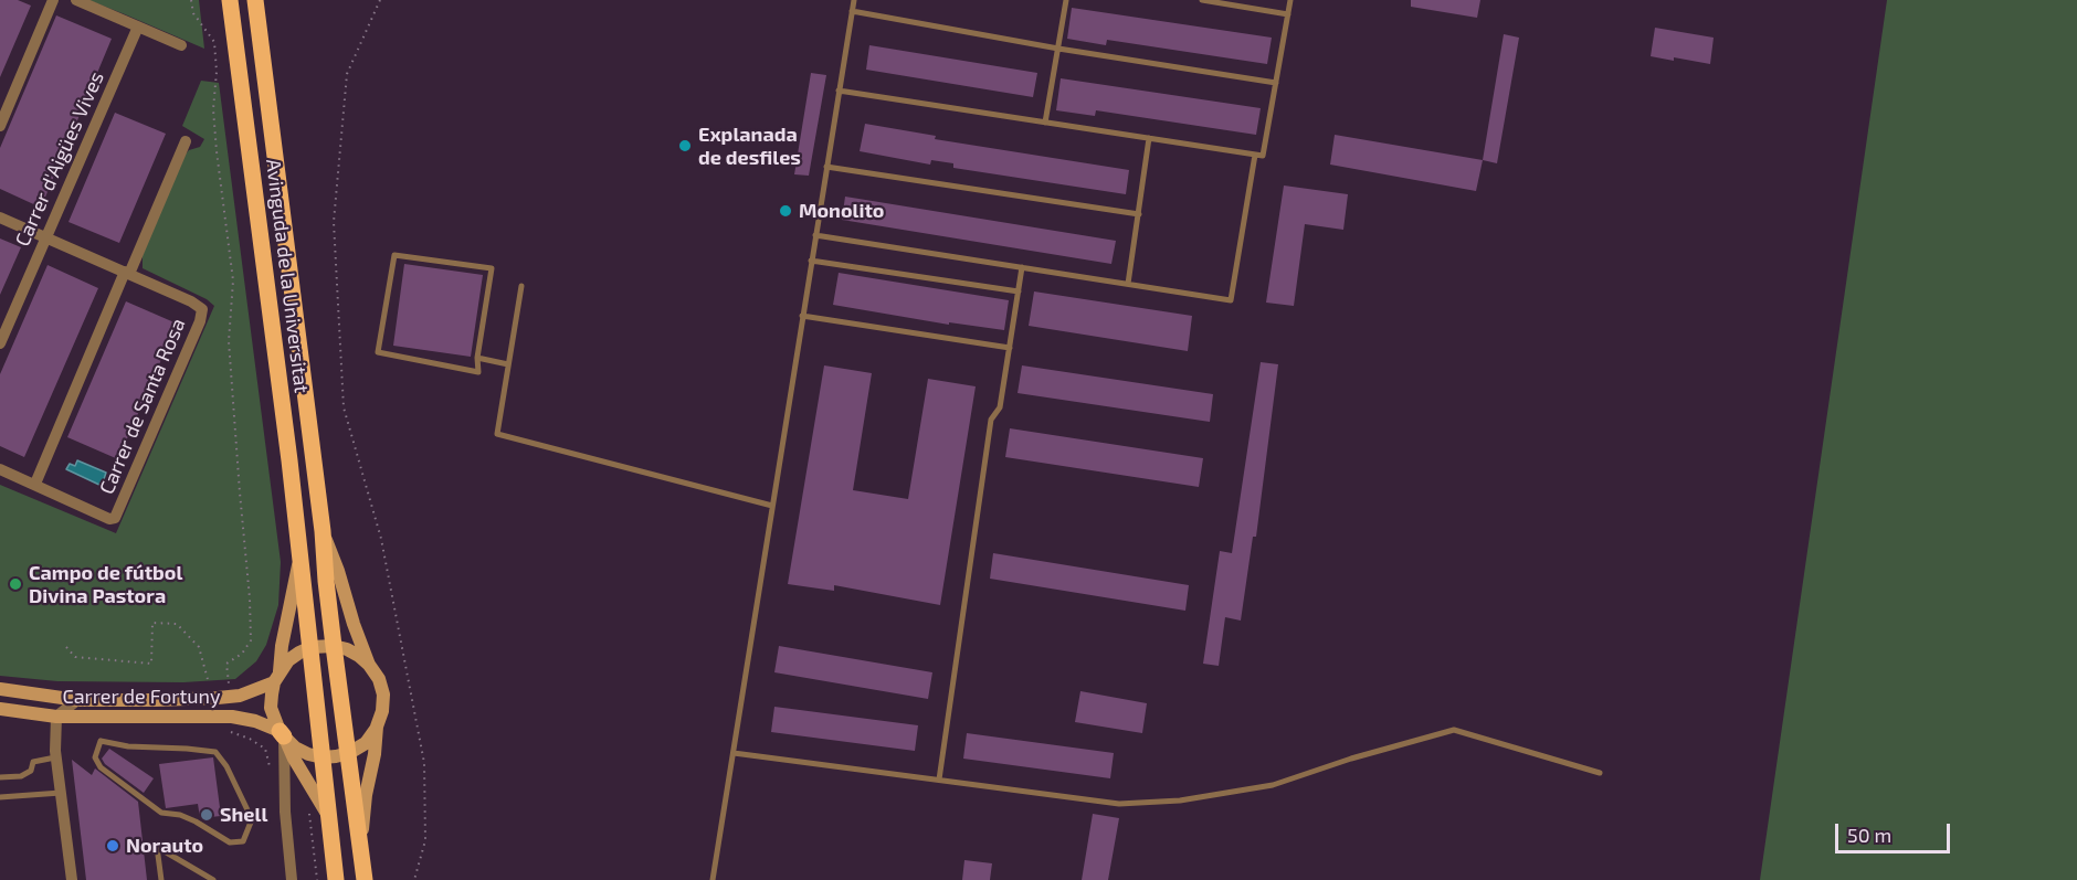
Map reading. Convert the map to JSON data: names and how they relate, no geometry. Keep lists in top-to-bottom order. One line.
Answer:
{"streets":{"main road":["Avinguda de la Universitat"],"street":["Carrer d'Aigües Vives","Carrer de Santa Rosa","Carrer de Fortuny"]},"crossings":[["Avinguda de la Universitat","Carrer de Fortuny"]],"places":["Explanada de desfiles","Monolito","Campo de fútbol Divina Pastora","Shell","Norauto"],"scale_bar":"50 m"}
